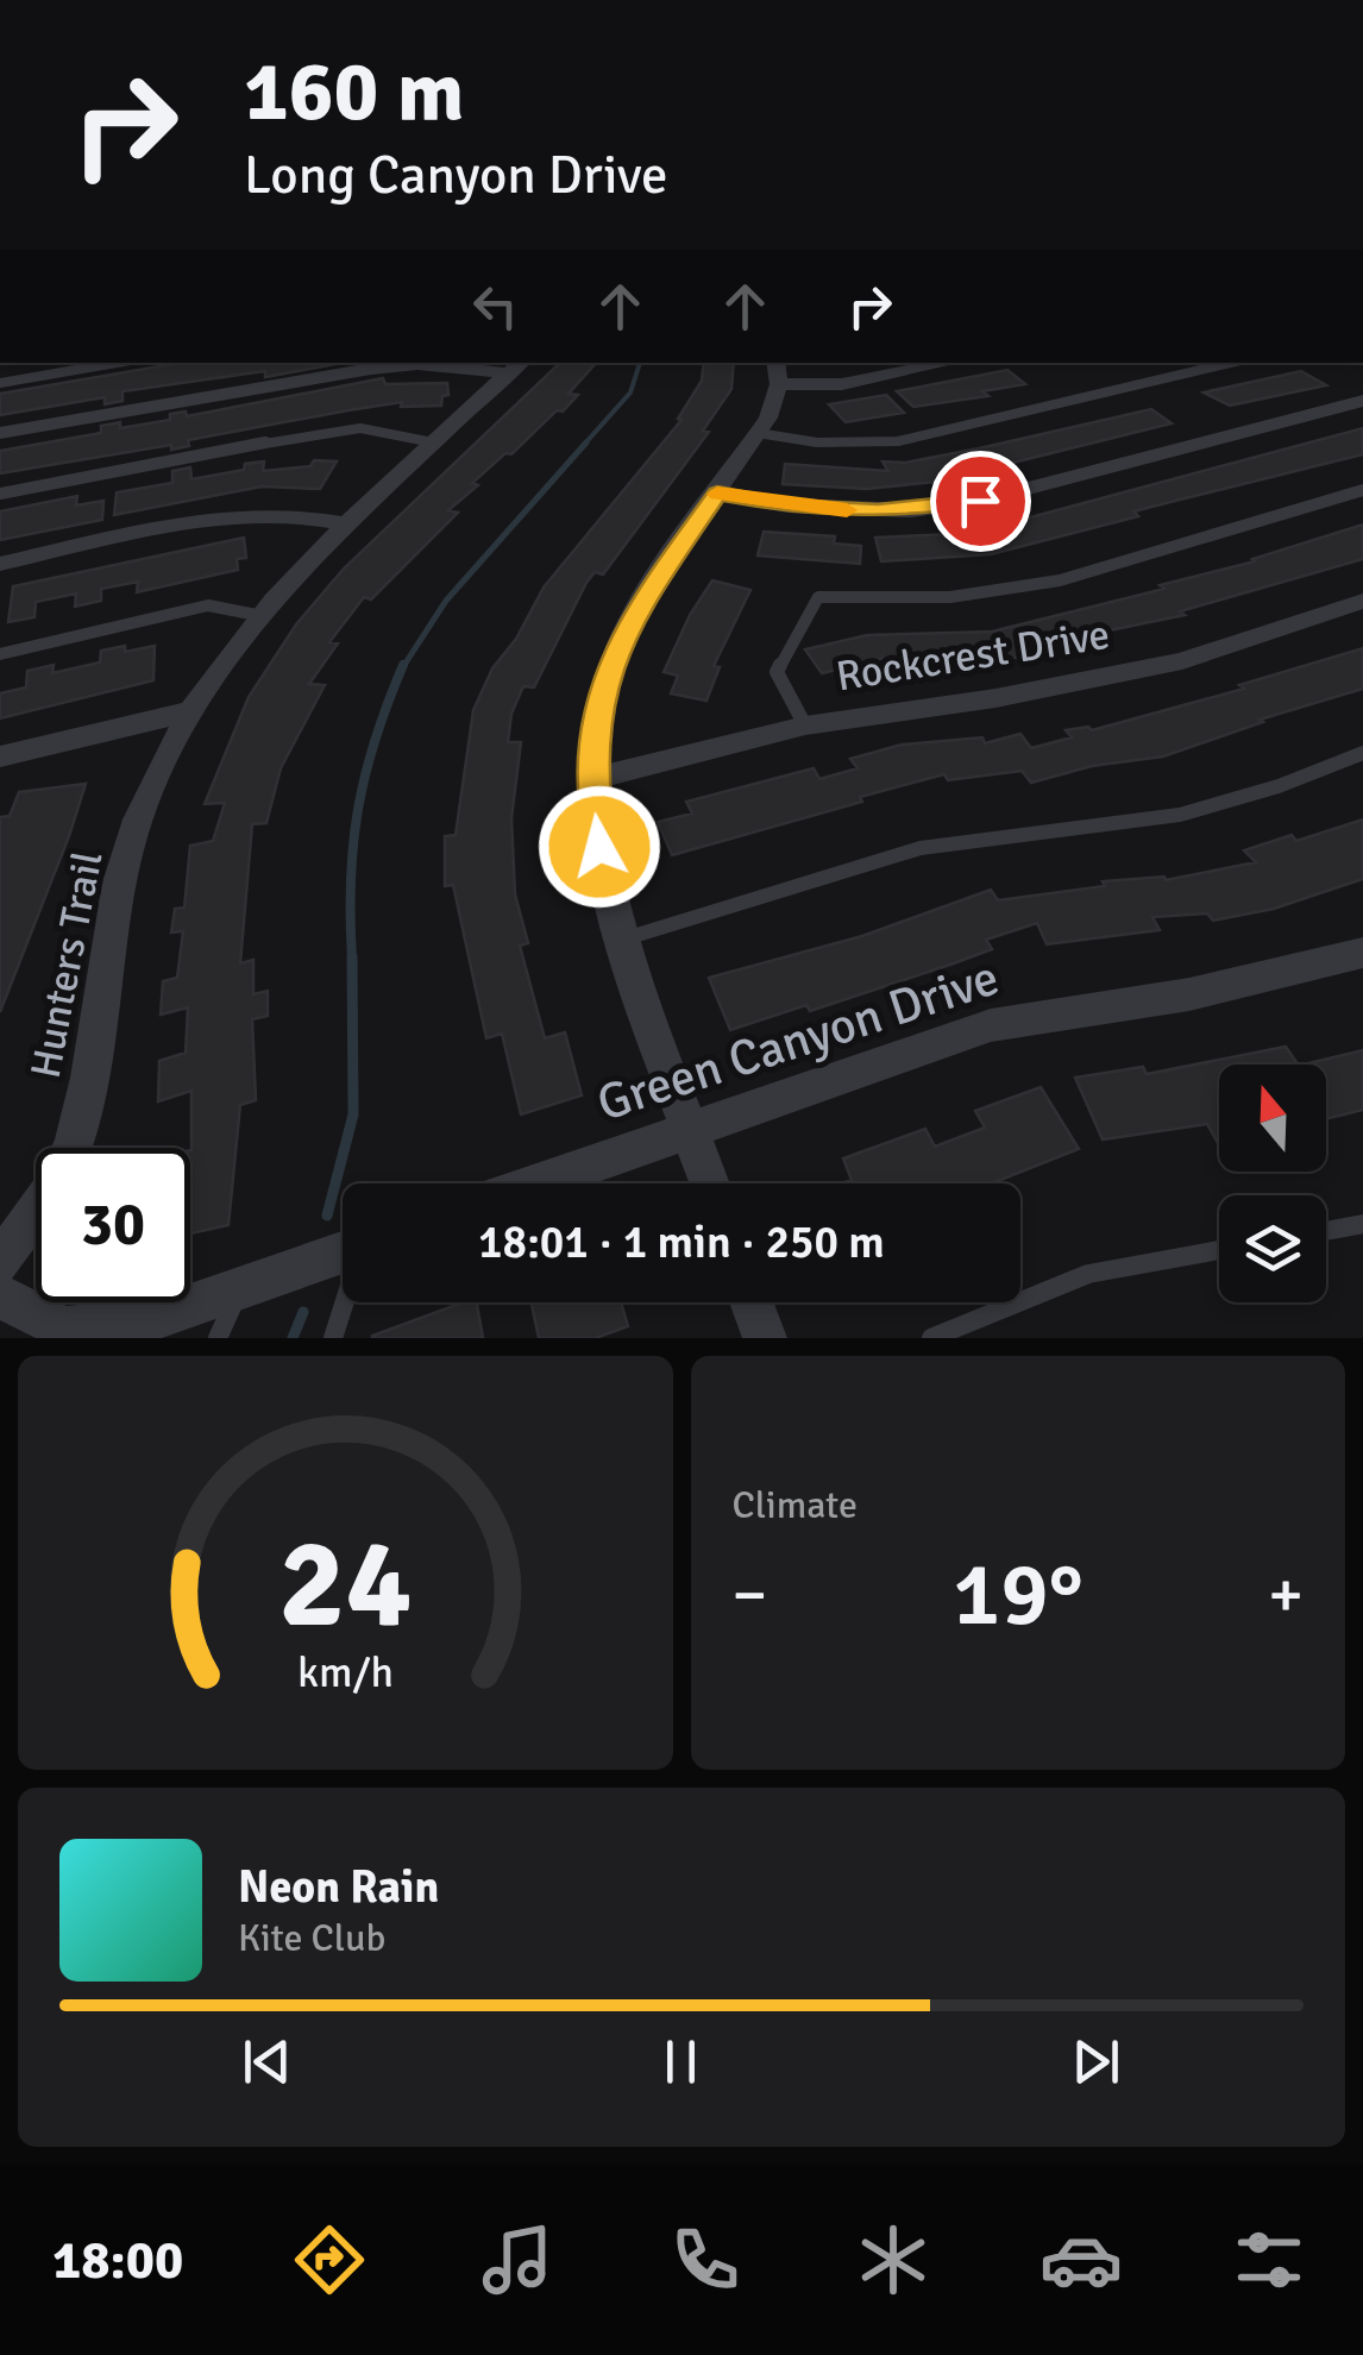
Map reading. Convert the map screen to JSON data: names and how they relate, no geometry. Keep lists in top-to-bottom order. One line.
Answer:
{"streets":{"street":["Rockcrest Drive","Hunters Trail","Green Canyon Drive"]},"north":"top","page":{"turn":["160 m","Long Canyon Drive"],"limit":"30","trip":"18:01 · 1 min · 250 m","tile":"Climate","heat":["−","19°","+"],"song":["Neon Rain","Kite Club"],"tabs":"18:00","gauge":["24","km/h"]}}
